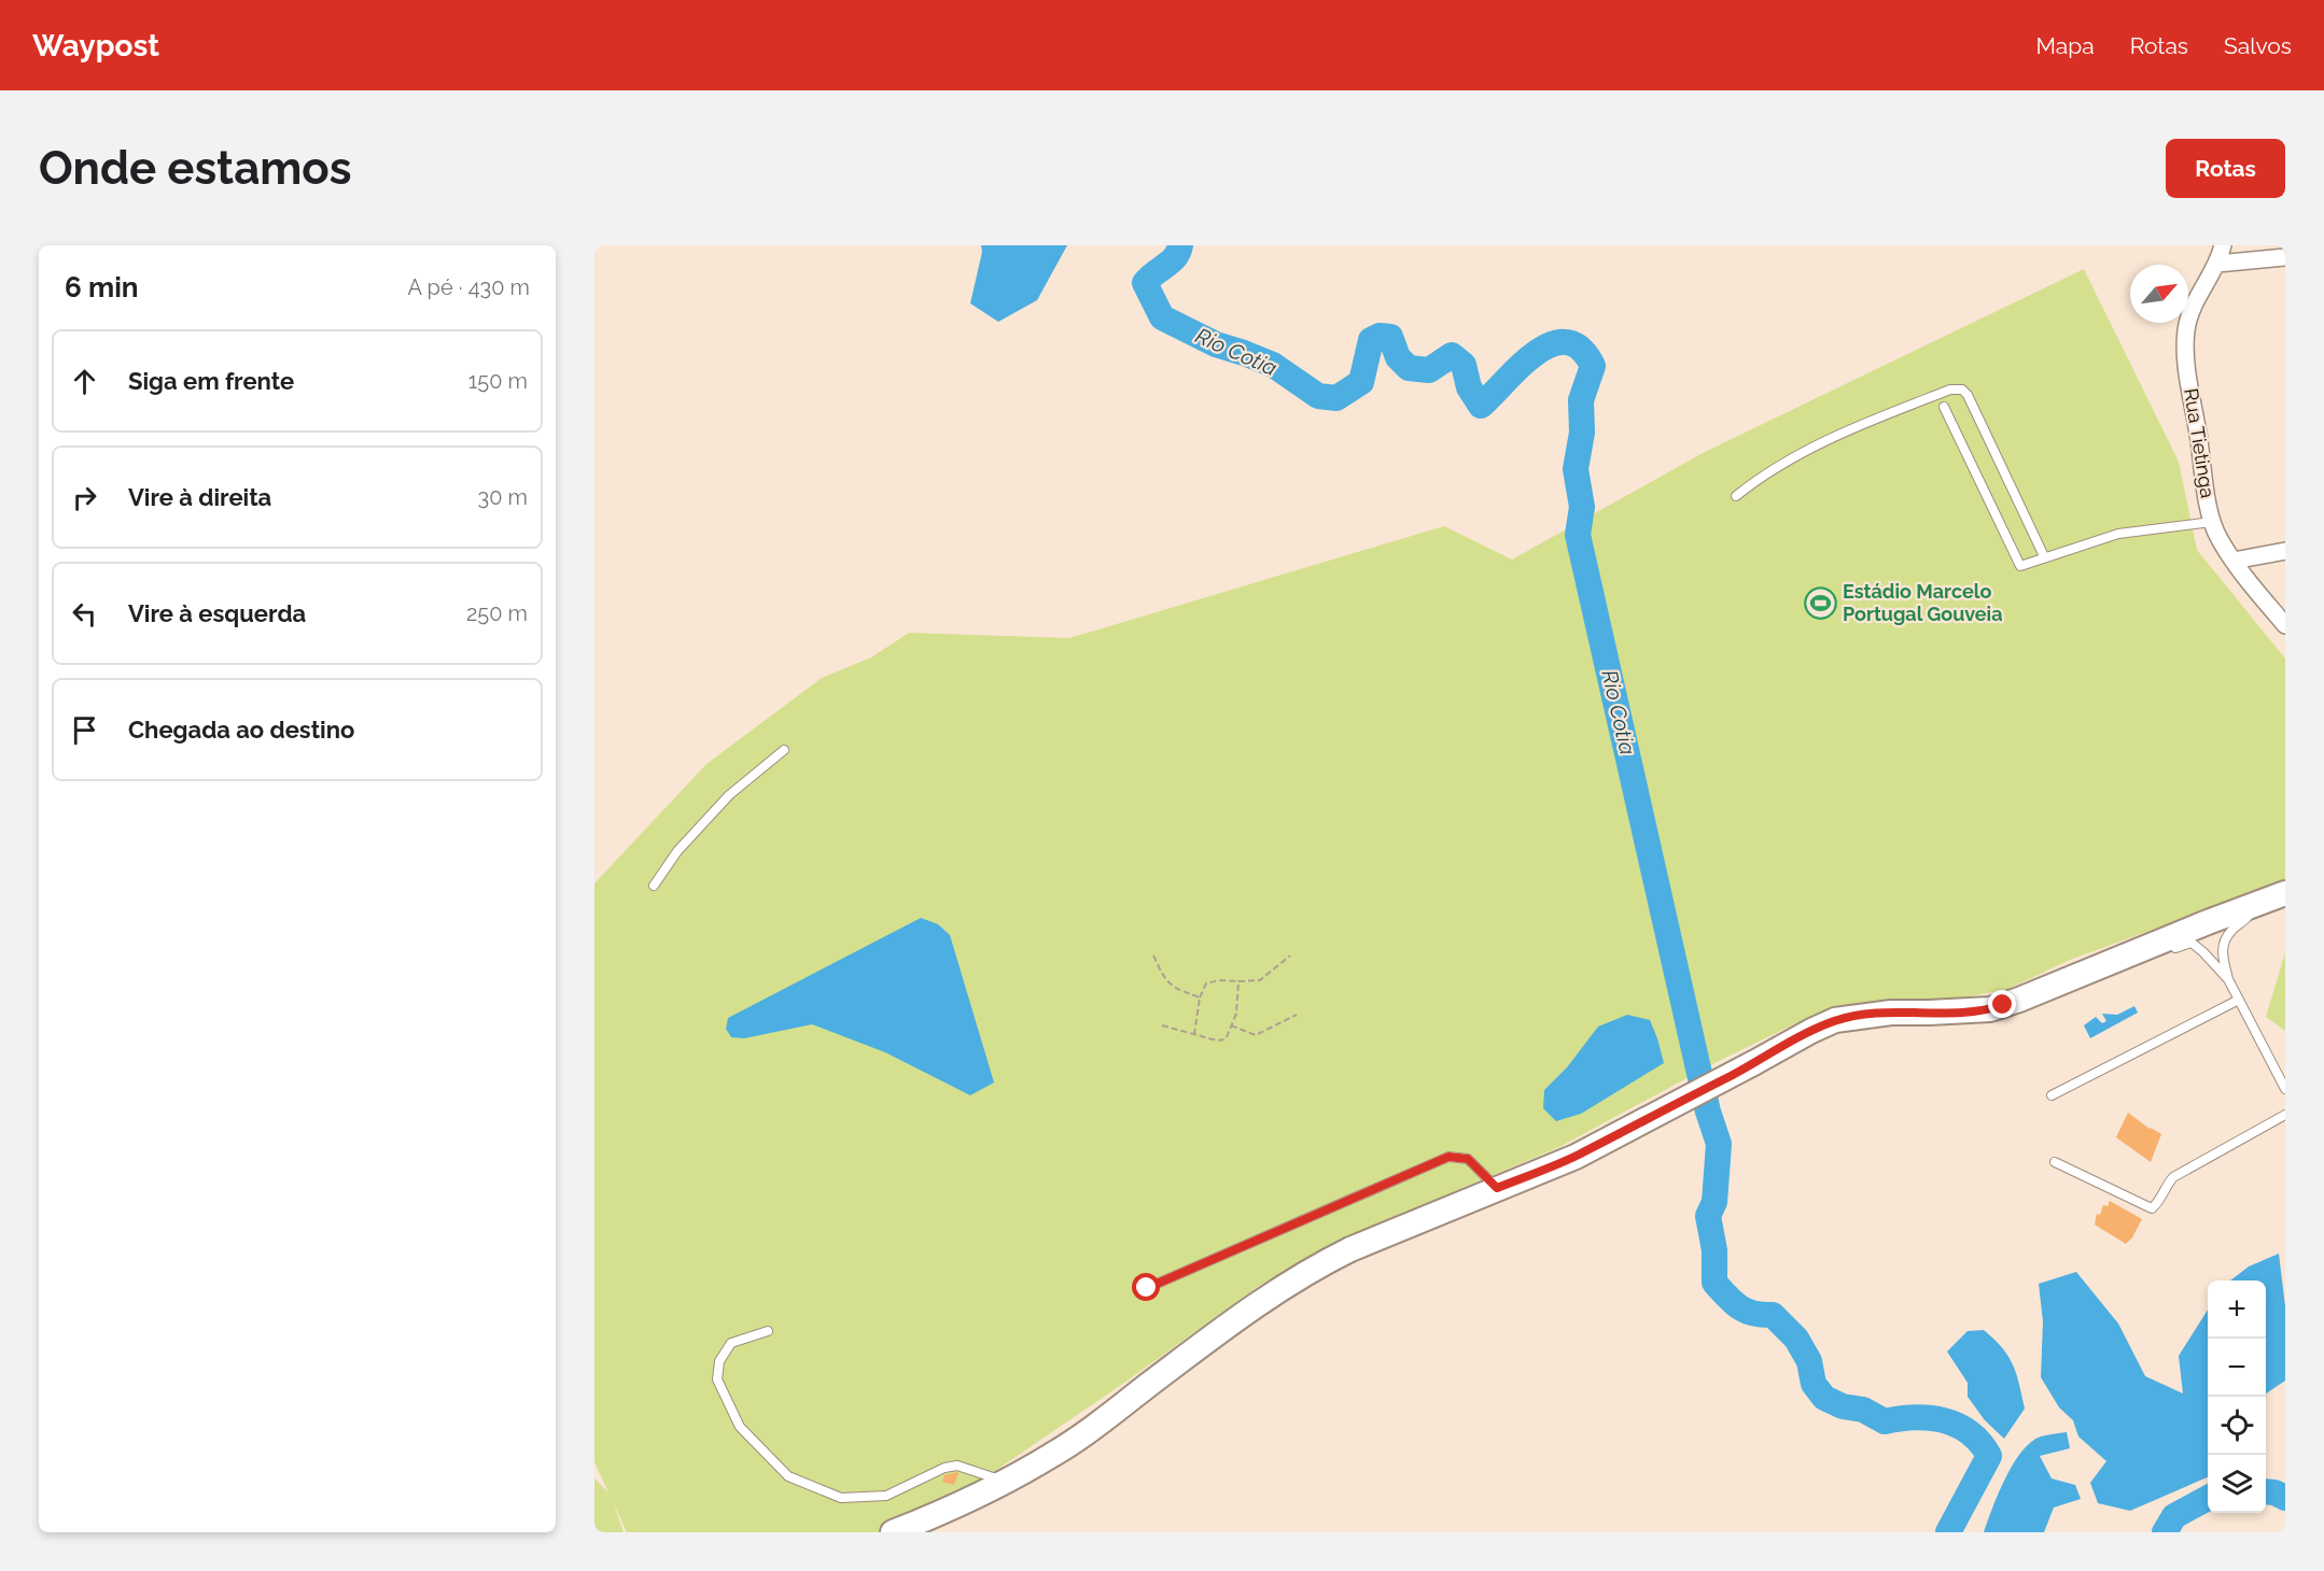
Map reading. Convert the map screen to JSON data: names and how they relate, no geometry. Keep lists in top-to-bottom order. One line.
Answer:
{"streets":{"street":["Rua Tietinga"]},"water":["Rio Cotia"],"places":{"sports":["Estádio Marcelo Portugal Gouveia"]},"north":"top right","page":{"header":"Waypost","nav":["Mapa","Rotas","Salvos"],"buttons":"Rotas","title":"Onde estamos","heading":["6 min","A pé · 430 m"],"list":[["Siga em frente","150 m"],["Vire à direita","30 m"],["Vire à esquerda","250 m"],"Chegada ao destino"],"map_buttons":["+","−"]}}
